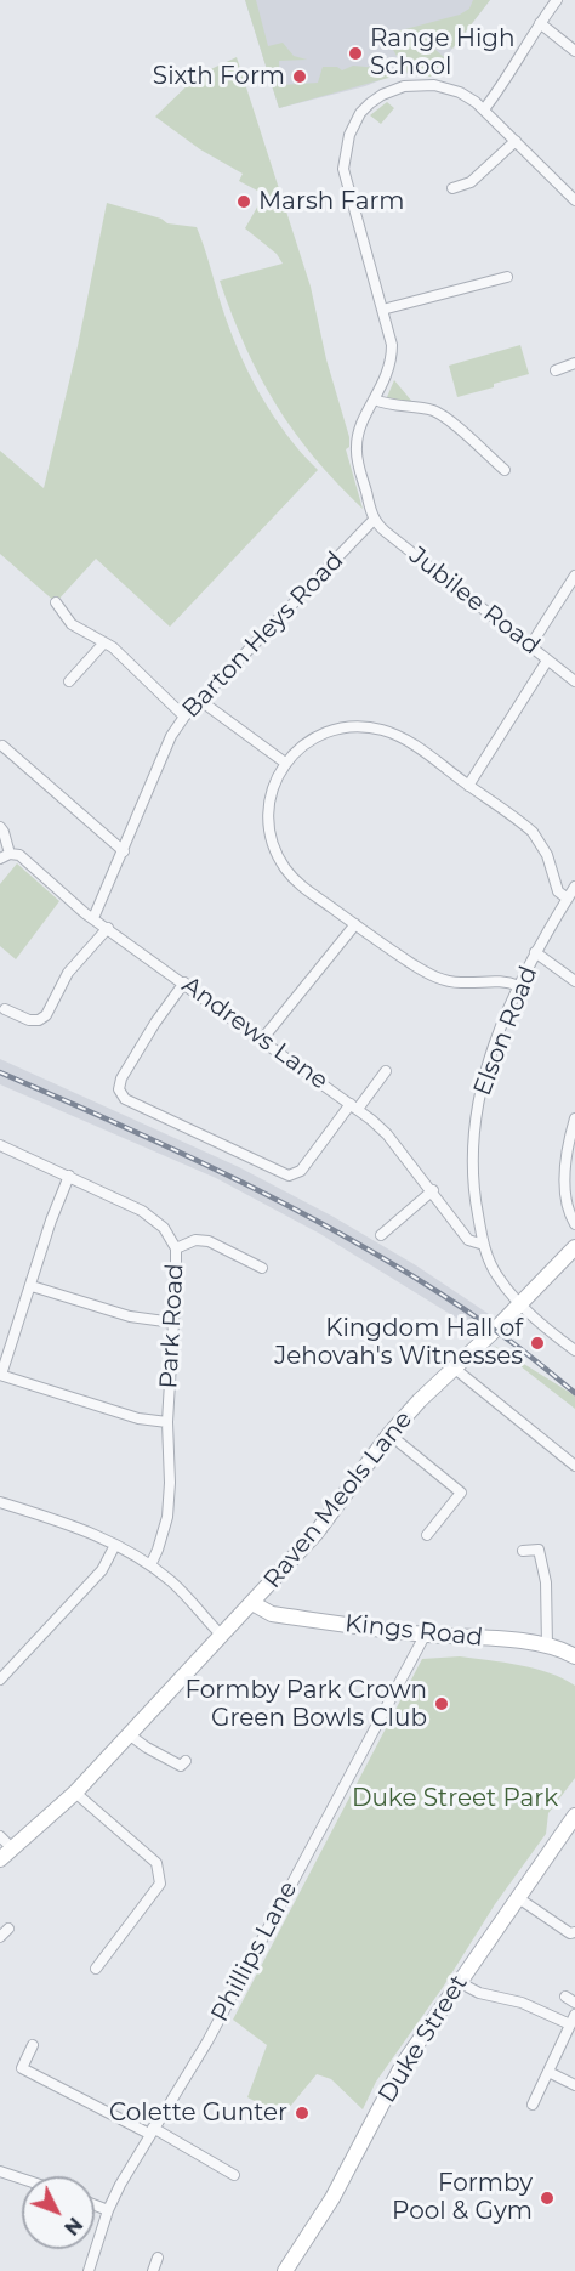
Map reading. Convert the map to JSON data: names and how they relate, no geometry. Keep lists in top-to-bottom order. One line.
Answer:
{"streets":{"street":["Jubilee Road","Barton Heys Road","Elson Road","Andrews Lane","Park Road","Raven Meols Lane","Kings Road","Phillips Lane","Duke Street"]},"crossings":[["Jubilee Road","Barton Heys Road"],["Barton Heys Road","Andrews Lane"],["Elson Road","Andrews Lane"],["Elson Road","Raven Meols Lane"],["Raven Meols Lane","Kings Road"],["Kings Road","Phillips Lane"]],"parks":["Duke Street Park"],"places":["Range High School","Sixth Form","Marsh Farm","Kingdom Hall of Jehovah's Witnesses","Formby Park Crown Green Bowls Club","Colette Gunter","Formby Pool & Gym"],"north":"bottom right"}
